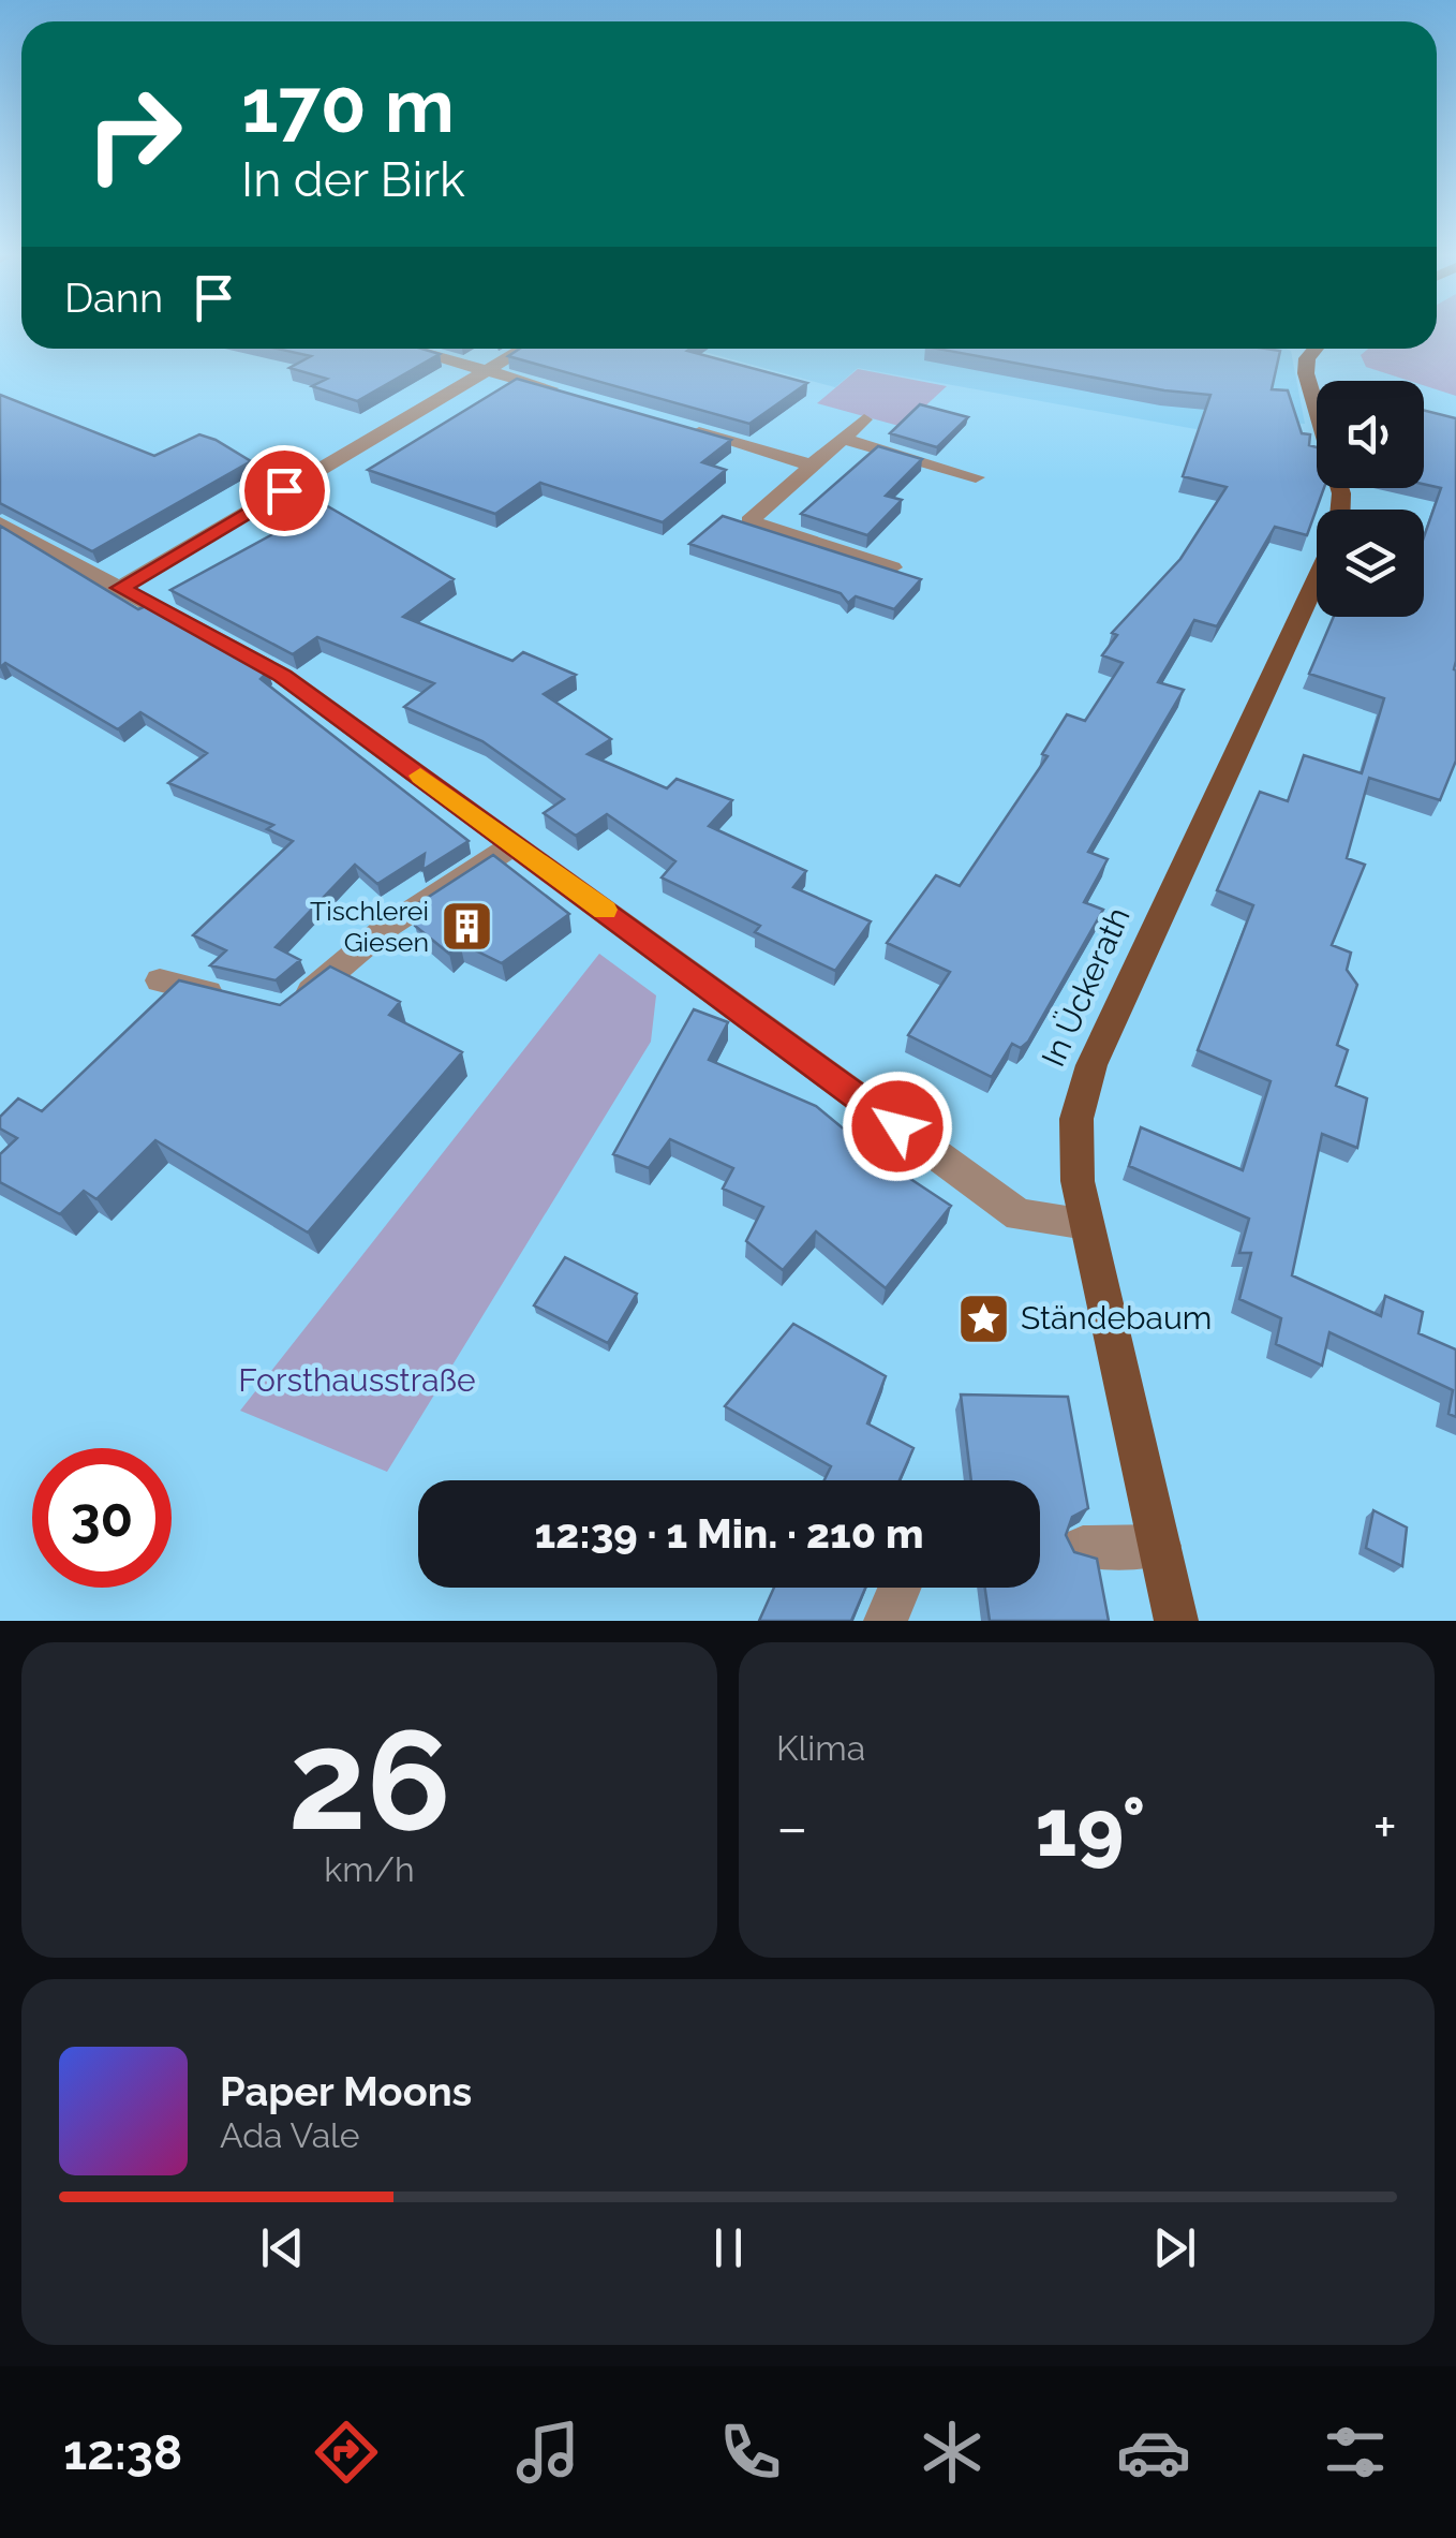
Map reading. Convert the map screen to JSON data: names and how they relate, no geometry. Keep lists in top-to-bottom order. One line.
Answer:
{"streets":{"main road":["In Ückerath"]},"parks":["Forsthausstraße"],"places":{"building":["Tischlerei Giesen"],"place":["Ständebaum"]},"page":{"turn":["170 m","In der Birk"],"then":"Dann","limit":"30","trip":"12:39 · 1 Min. · 210 m","tile":[["26","km/h"],"Klima"],"heat":["−","19°","+"],"song":["Paper Moons","Ada Vale"],"tabs":"12:38"}}
